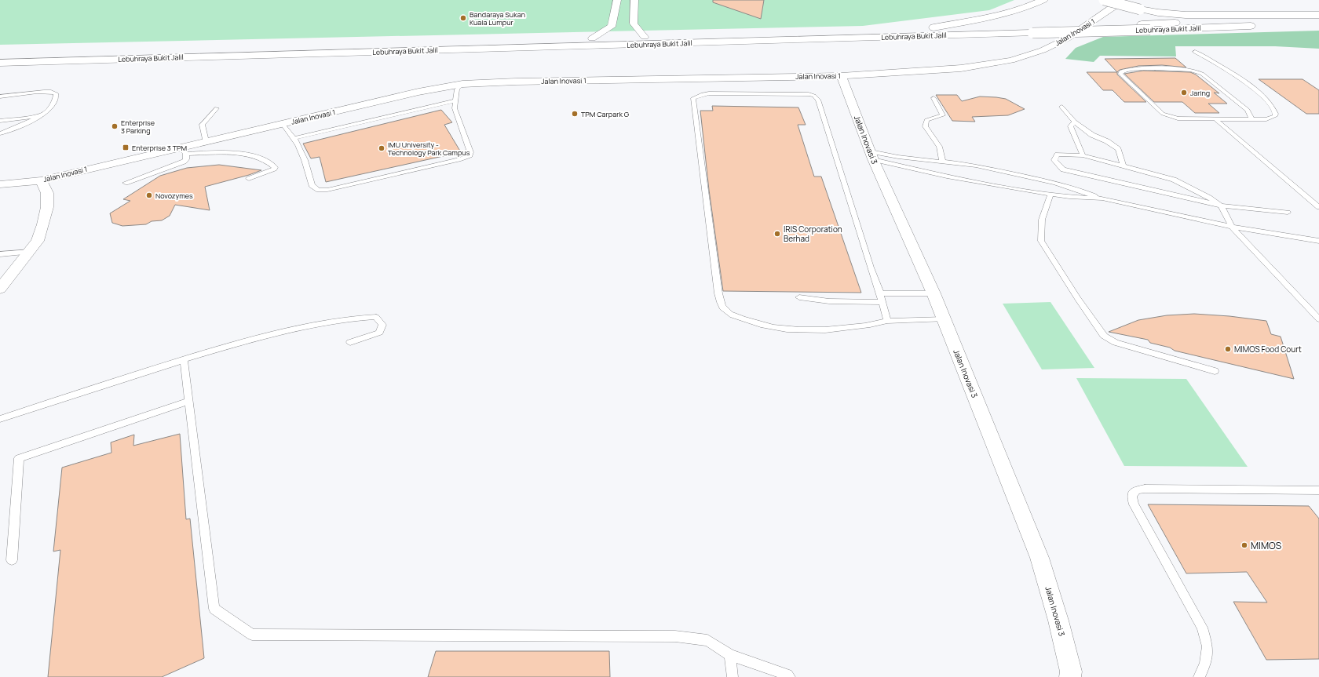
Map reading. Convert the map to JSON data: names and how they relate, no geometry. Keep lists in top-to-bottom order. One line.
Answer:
{"streets":{"highway":["Lebuhraya Bukit Jalil"],"street":["Jalan Inovasi 1","Jalan Inovasi 3"]},"crossings":[["Jalan Inovasi 1","Jalan Inovasi 3"]],"places":{"other":["Bandaraya Sukan Kuala Lumpur","Jaring","TPM Carpark G","Enterprise 3 Parking","IMU University - Technology Park Campus","Novozymes","IRIS Corporation Berhad","MIMOS Food Court","MIMOS"],"transit":["Enterprise 3 TPM"]}}
